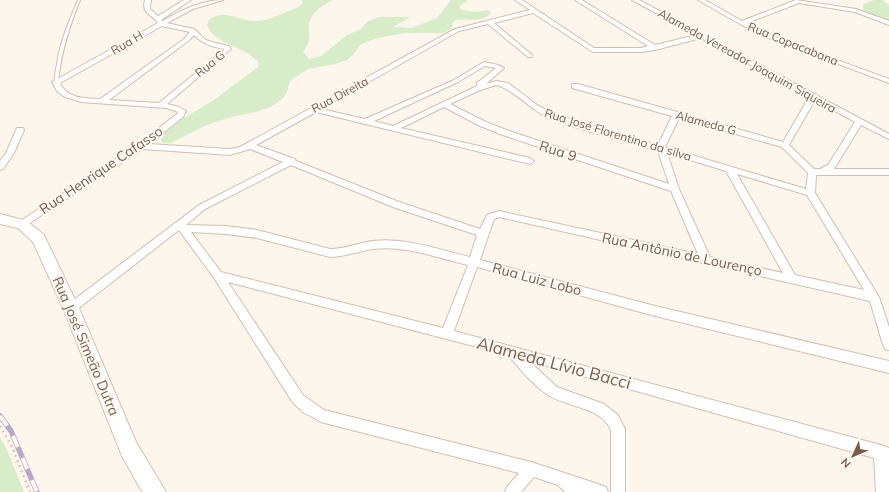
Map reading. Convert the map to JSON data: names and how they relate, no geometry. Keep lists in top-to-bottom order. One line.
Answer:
{"streets":{"main road":["Rua José Simeão Dutra"],"street":["Rua H","Rua Copacabana","Alameda Vereador Joaquim Siqueira","Rua G","Rua Direita","Alameda G","Rua José Florentino da silva","Rua 9","Rua Henrique Cafasso","Rua Antônio de Lourenço","Rua Luiz Lobo","Alameda Lívio Bacci"]},"crossings":[["Rua H","Rua G"],["Rua H","Rua Henrique Cafasso"],["Rua G","Rua Henrique Cafasso"],["Rua Direita","Rua Henrique Cafasso"],["Rua José Florentino da silva","Rua 9"],["Rua Henrique Cafasso","Rua José Simeão Dutra"]],"north":"bottom left"}
